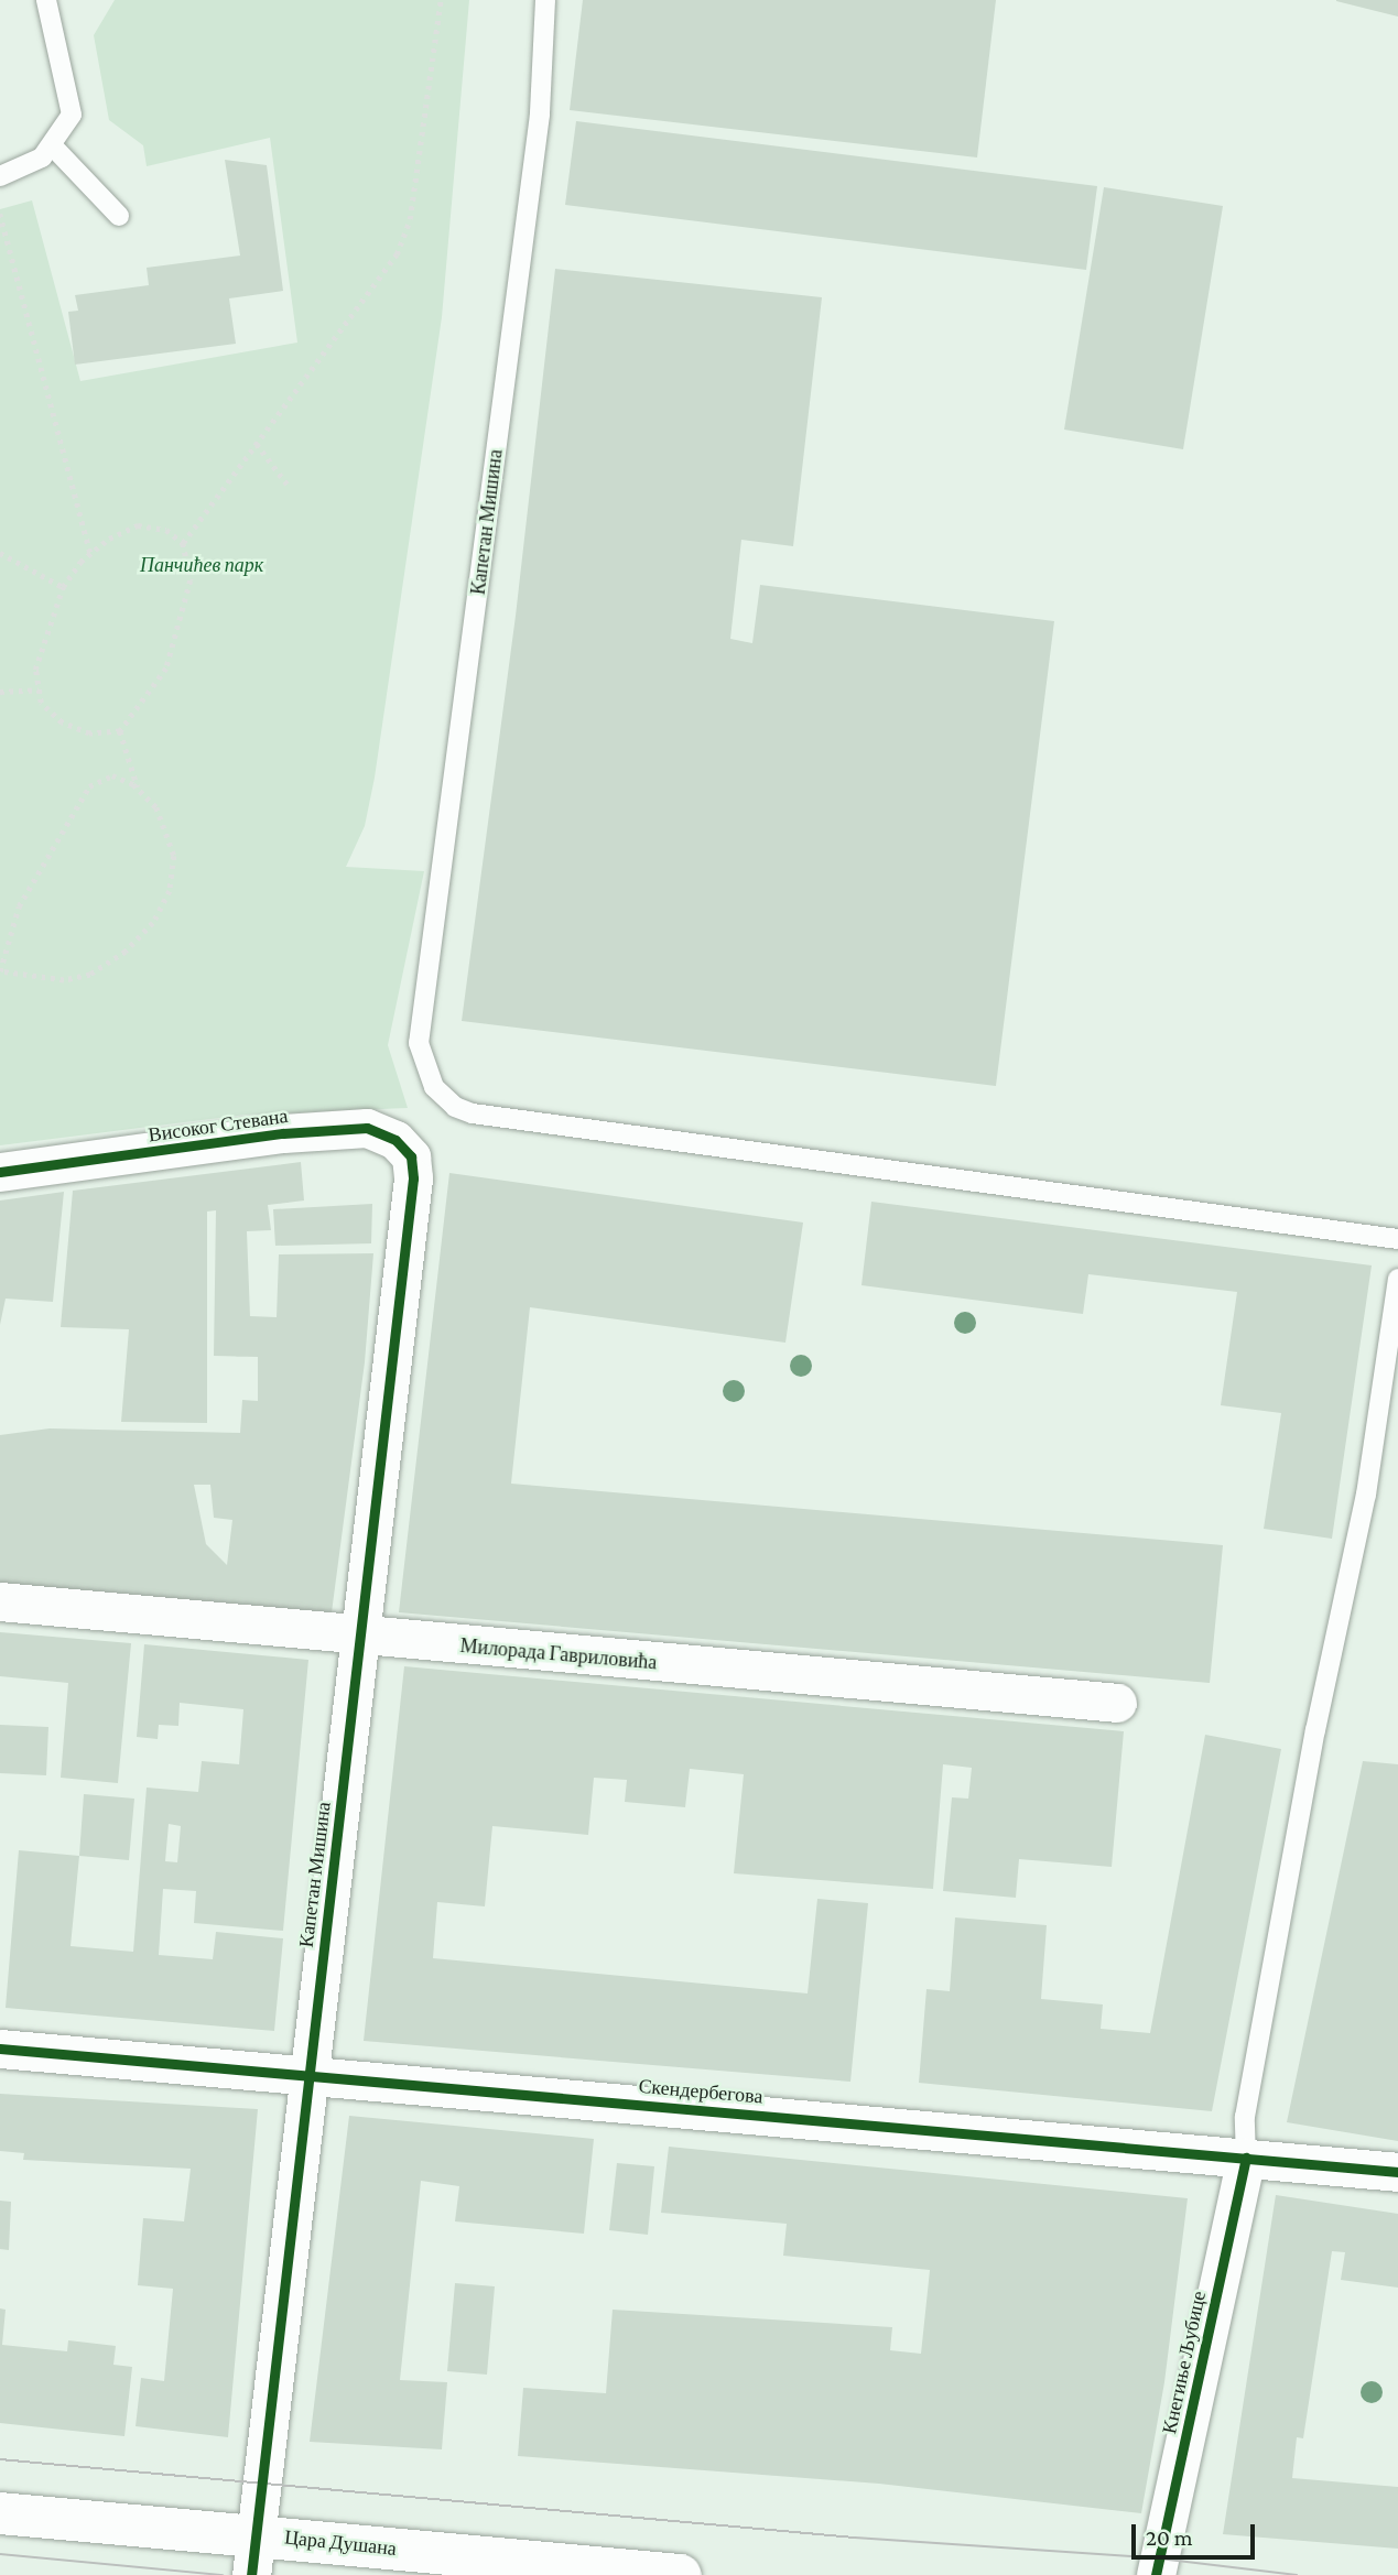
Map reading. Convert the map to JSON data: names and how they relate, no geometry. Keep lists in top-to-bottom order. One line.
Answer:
{"streets":{"main road":["Цара Душана"],"street":["Капетан Мишина","Високог Стевана","Милорада Гавриловића","Скендербегова","Кнегиње Љубице"]},"crossings":[["Капетан Мишина","Високог Стевана"],["Капетан Мишина","Милорада Гавриловића"],["Капетан Мишина","Скендербегова"],["Капетан Мишина","Цара Душана"],["Скендербегова","Кнегиње Љубице"]],"parks":["Панчићев парк"],"scale_bar":"20 m"}
